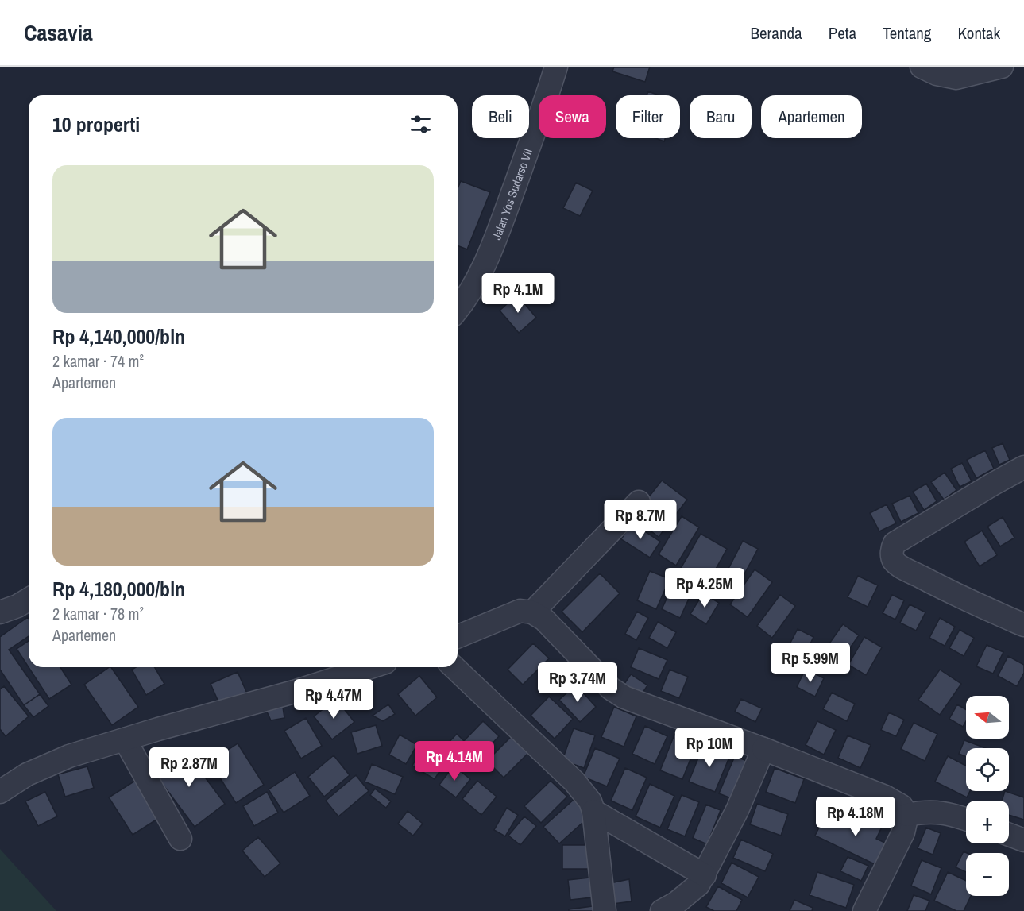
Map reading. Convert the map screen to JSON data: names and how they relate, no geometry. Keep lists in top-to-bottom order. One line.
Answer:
{"streets":{"street":["Jalan Yos Sudarso VII"]},"north":"left","page":{"header":"Casavia","nav":["Beranda","Peta","Tentang","Kontak"],"chip":["Beli","Sewa","Filter","Baru","Apartemen"],"heading":"10 properti","list":[{"name":"Rp 4,140,000/bln","note":"2 kamar · 74 m² · Apartemen"},{"name":"Rp 4,180,000/bln","note":"2 kamar · 78 m² · Apartemen"}],"price":["Rp 4.1M","Rp 8.7M","Rp 4.25M","Rp 5.99M","Rp 3.74M","Rp 4.47M","Rp 10M","Rp 4.14M","Rp 2.87M","Rp 4.18M"],"map_buttons":["+","−"]}}
